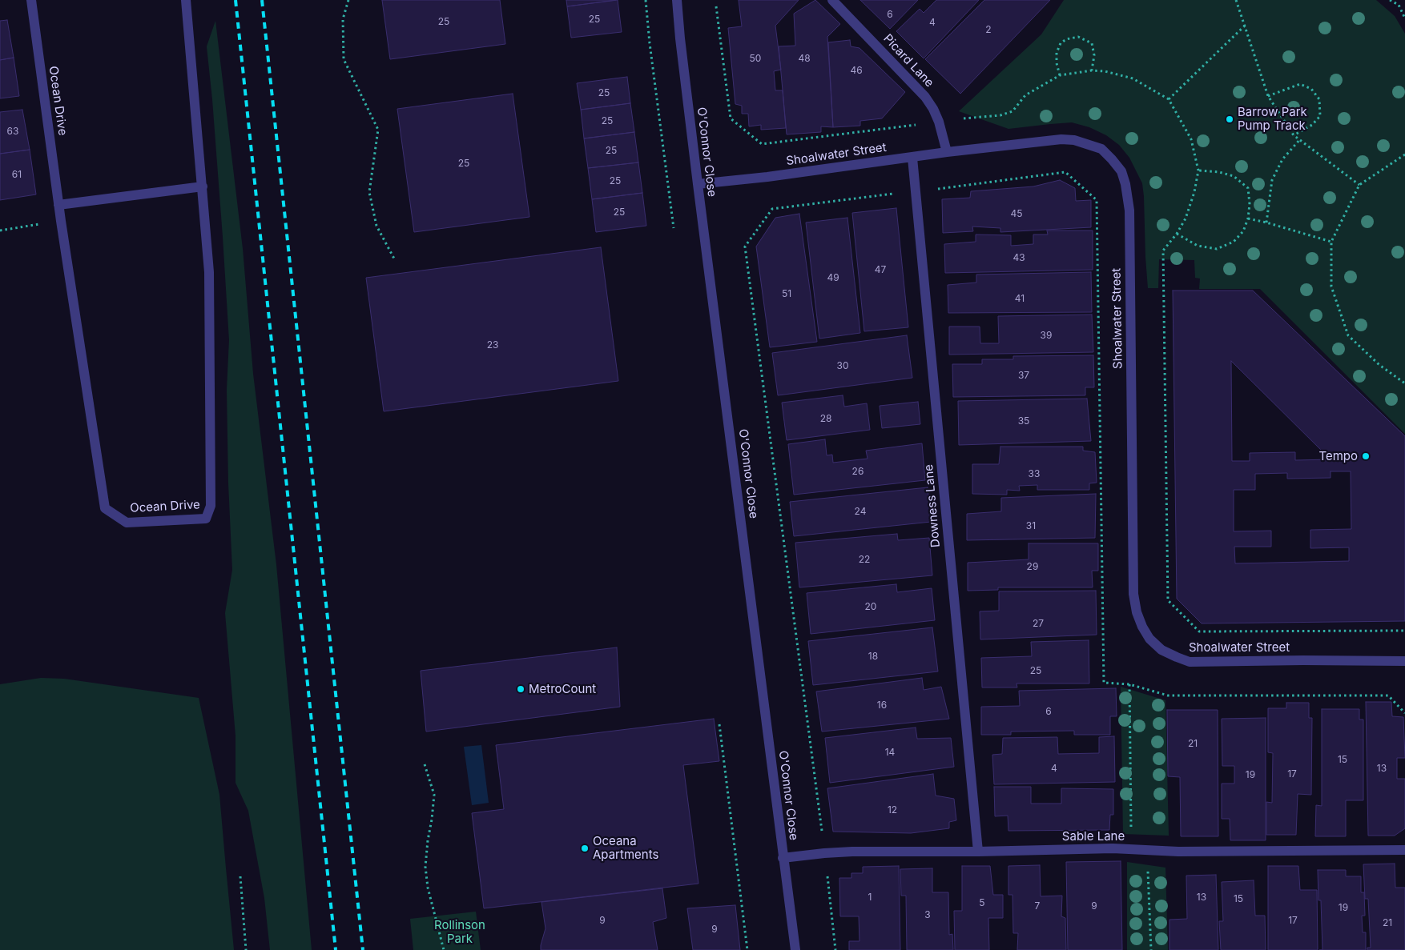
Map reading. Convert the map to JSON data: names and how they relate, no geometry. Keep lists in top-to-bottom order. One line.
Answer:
{"streets":{"street":["Picard Lane","Ocean Drive","O'Connor Close","Shoalwater Street","Downess Lane","Sable Lane"]},"crossings":[["Picard Lane","Shoalwater Street"],["O'Connor Close","Shoalwater Street"],["O'Connor Close","Sable Lane"],["Shoalwater Street","Downess Lane"],["Downess Lane","Sable Lane"]],"parks":["Rollinson Park"],"places":["Barrow Park Pump Track","Tempo","MetroCount","Oceana Apartments"],"house_numbers":["6","25","25","4","2","50","48","46","25","25","63","25","25","61","25","25","45","43","47","49","51","41","39","23","30","37","28","35","26","33","24","31","22","29","20","27","18","25","16","6","21","14","15","4","13","17","19","12","1","13","15","5","7","9","19","3","9","17","21","9"]}
